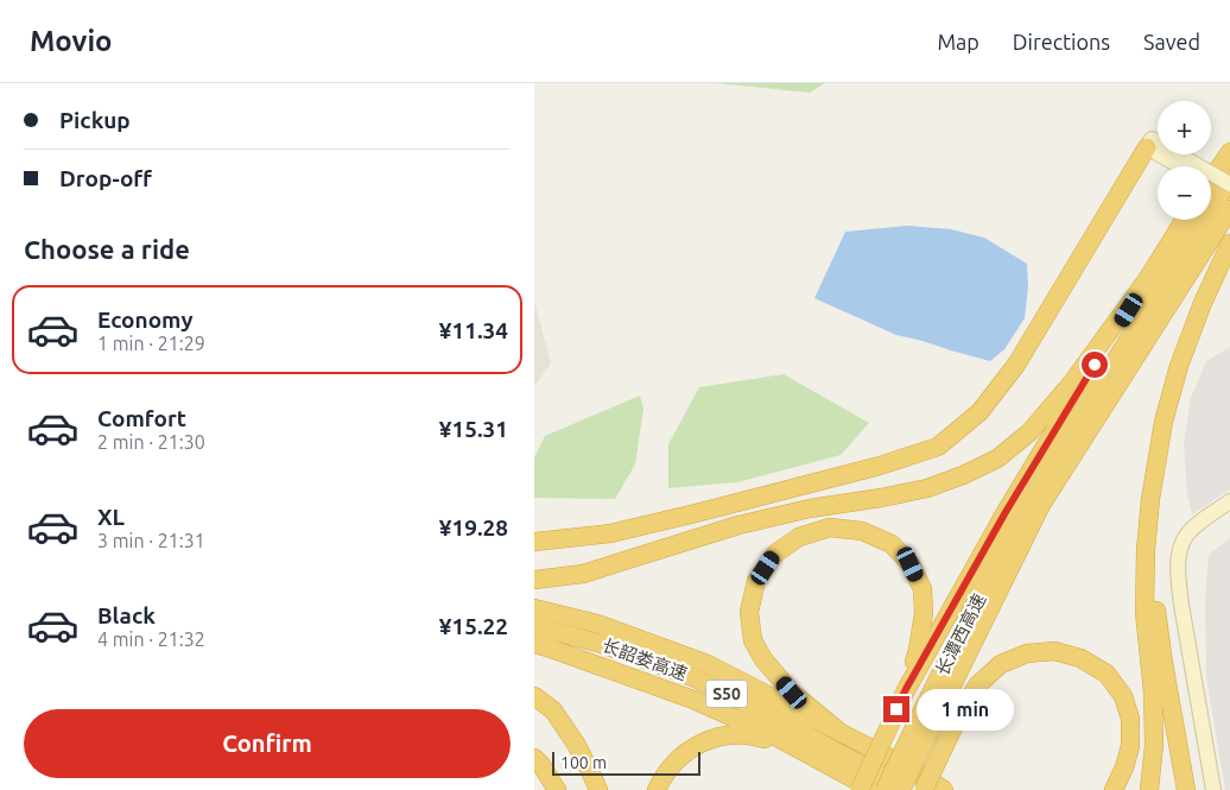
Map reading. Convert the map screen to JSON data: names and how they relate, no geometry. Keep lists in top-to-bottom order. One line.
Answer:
{"streets":{"highway":["长潭西高速","长韶娄高速","S50"]},"scale_bar":"100 m","page":{"header":"Movio","nav":["Map","Directions","Saved"],"banner":["Pickup","Drop-off"],"map_buttons":["+","−"],"heading":"Choose a ride","list":[{"name":"Economy","note":"1 min · 21:29","value":"¥11.34"},{"name":"Comfort","note":"2 min · 21:30","value":"¥15.31"},{"name":"XL","note":"3 min · 21:31","value":"¥19.28"},{"name":"Black","note":"4 min · 21:32","value":"¥15.22"}],"bubble":"1 min","buttons":"Confirm","scale":"100 m"}}
